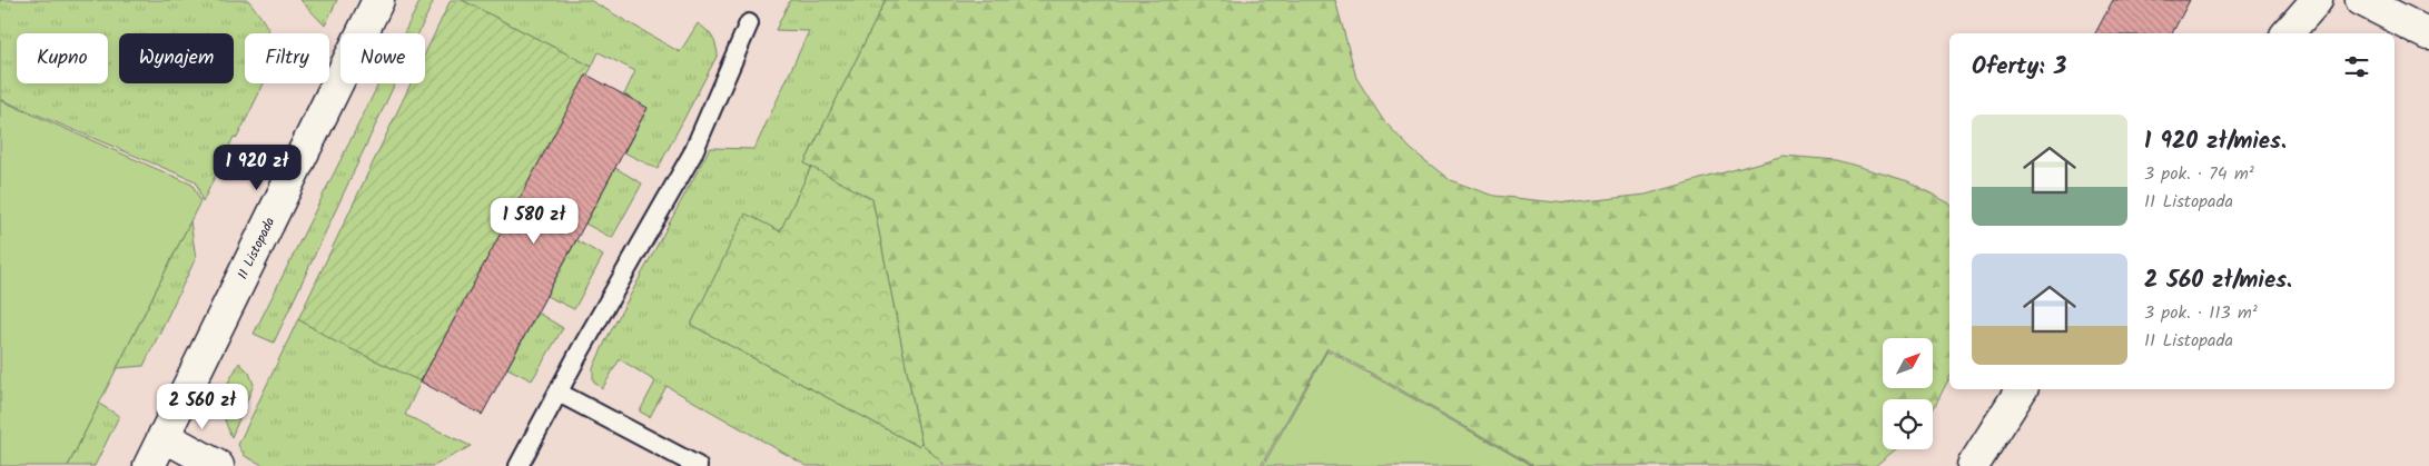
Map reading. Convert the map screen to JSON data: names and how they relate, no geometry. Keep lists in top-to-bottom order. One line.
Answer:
{"streets":{"street":["11 Listopada"]},"north":"top right","page":{"chip":["Kupno","Wynajem","Filtry","Nowe"],"heading":"Oferty: 3","list":[{"name":"1 920 zł/mies.","note":"3 pok. · 74 m² · 11 Listopada"},{"name":"2 560 zł/mies.","note":"3 pok. · 113 m² · 11 Listopada"}],"price":["1 920 zł","1 580 zł","2 560 zł"]}}
